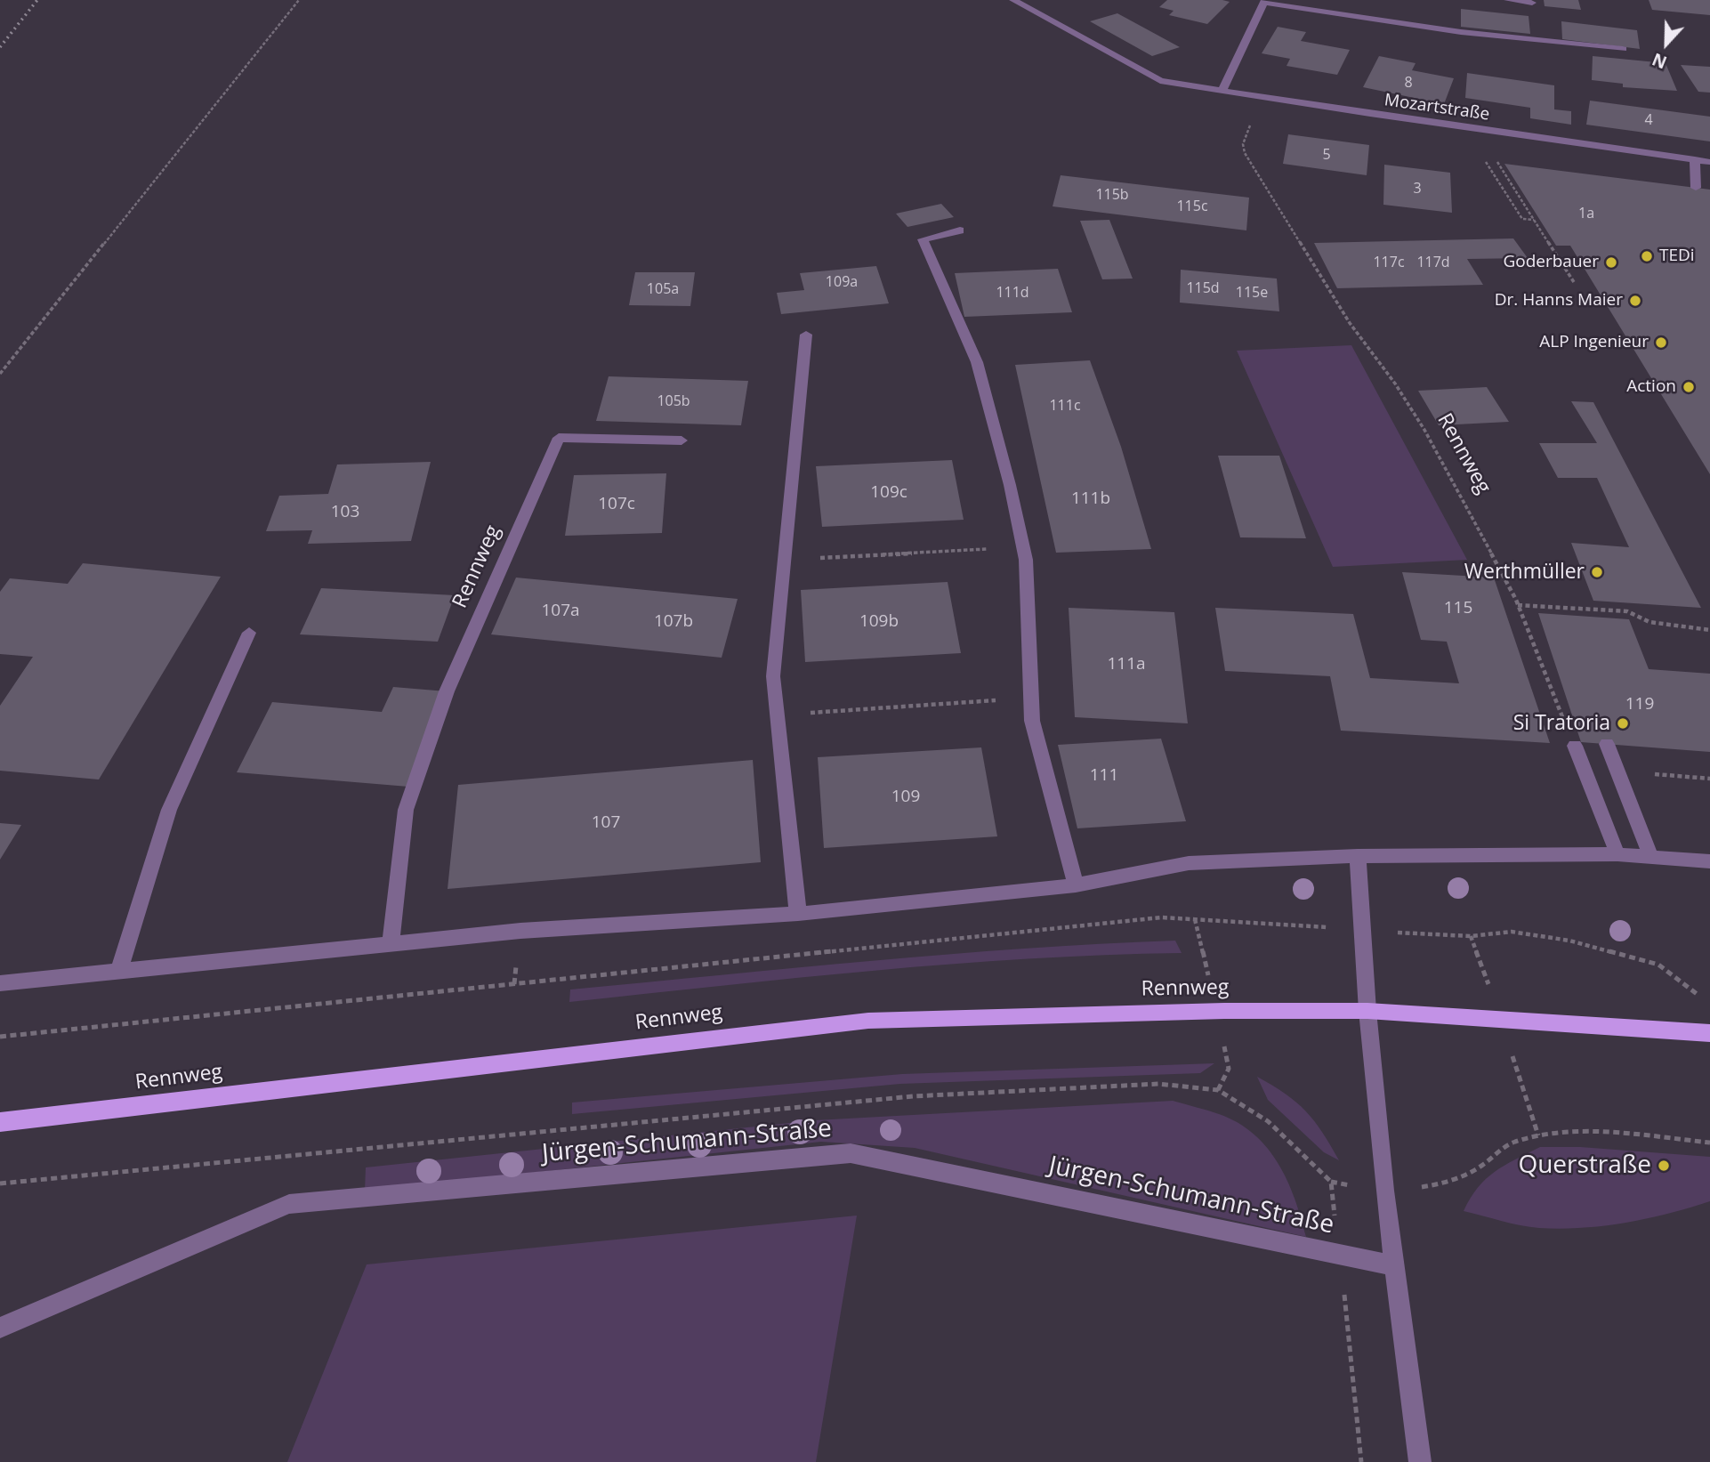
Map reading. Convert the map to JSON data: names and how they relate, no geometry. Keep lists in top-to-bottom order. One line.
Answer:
{"streets":{"main road":["Rennweg"],"street":["Mozartstraße","Jürgen-Schumann-Straße"]},"crossings":[["Mozartstraße","Rennweg"]],"places":["TEDi","Goderbauer","Dr. Hanns Maier","ALP Ingenieur","Action","Werthmüller","Si Tratoria","Querstraße"],"house_numbers":["8","4","5","3","115b","115c","1a","117c","117d","109a","115d","105a","111d","115e","105b","111c","109c","111b","107c","103","115","107a","107b","109b","111a","119","111","109","107"],"north":"bottom"}
